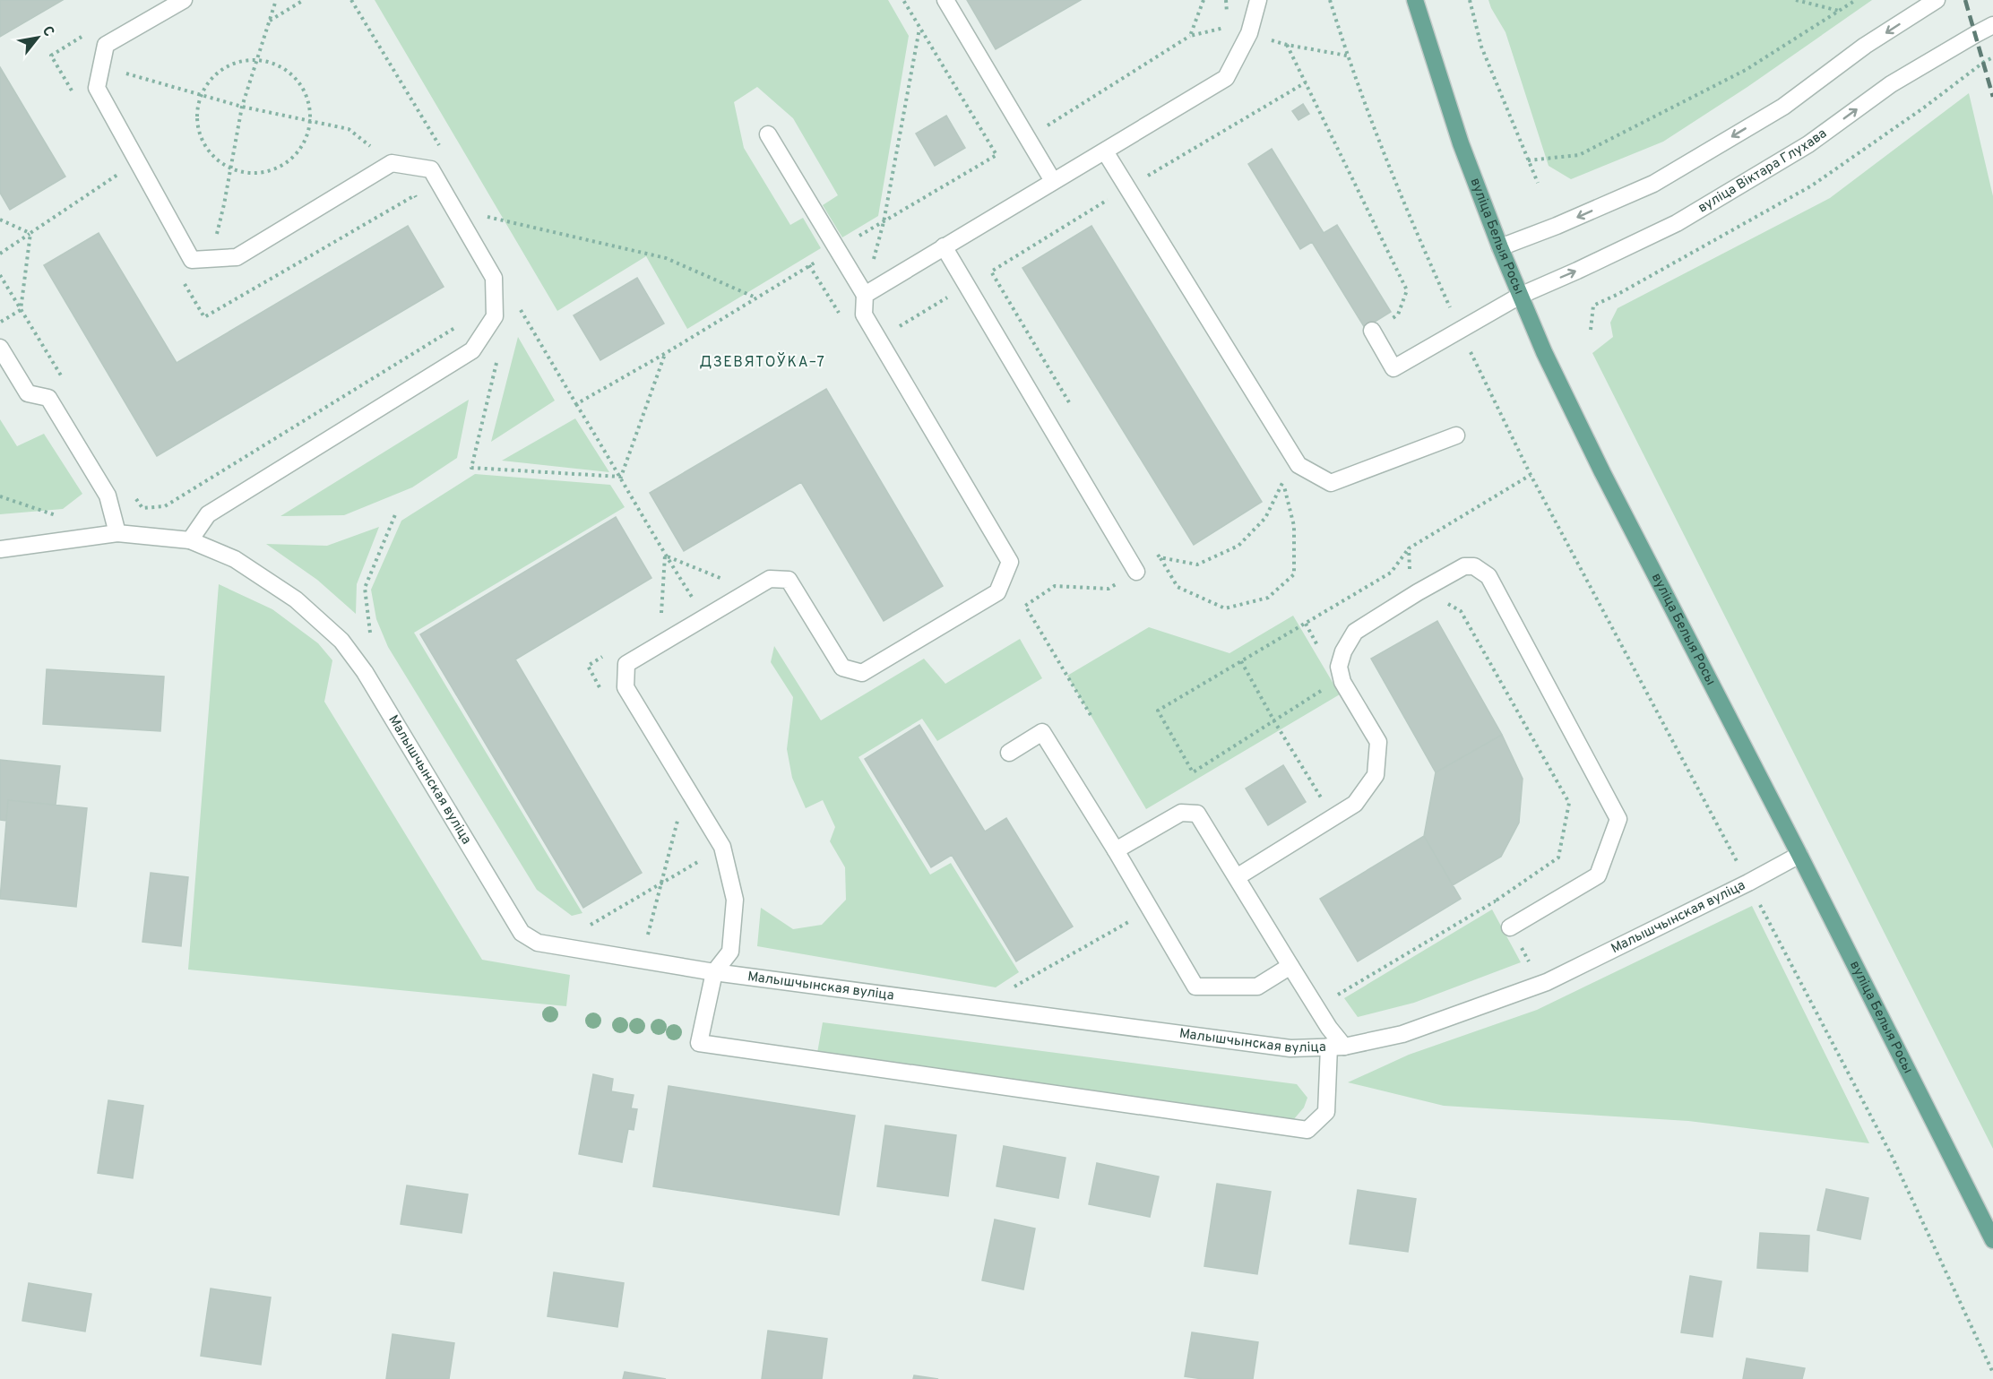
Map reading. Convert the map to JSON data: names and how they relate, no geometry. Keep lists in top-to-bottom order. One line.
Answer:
{"streets":{"main road":["вуліца Белыя Росы"],"street":["вуліца Віктара Глухава","Малышчынская вуліца"]},"crossings":[["вуліца Віктара Глухава","вуліца Белыя Росы"],["вуліца Белыя Росы","Малышчынская вуліца"]],"districts":["ДЗЕВЯТОЎКА–7"],"north":"top right"}
